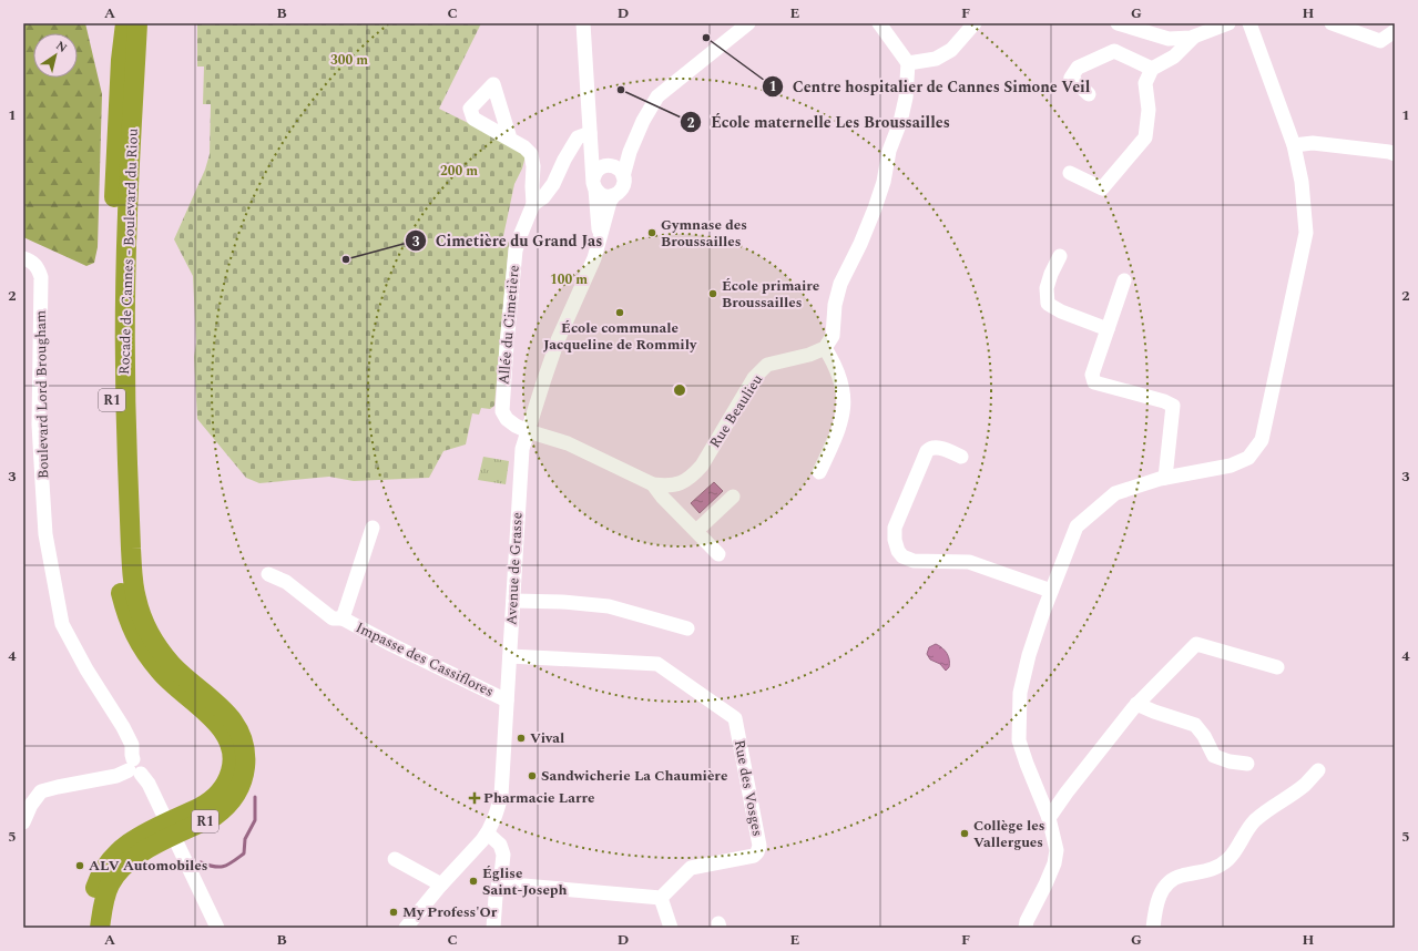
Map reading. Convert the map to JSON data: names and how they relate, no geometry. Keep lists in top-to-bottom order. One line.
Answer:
{"streets":{"highway":["Rocade de Cannes - Boulevard du Riou","R1"],"street":["Allée du Cimetière","Boulevard Lord Brougham","Rue Beaulieu","Avenue de Grasse","Impasse des Cassiflores","Rue des Vosges"]},"crossings":[["Allée du Cimetière","Rue Beaulieu"],["Allée du Cimetière","Avenue de Grasse"],["Rue Beaulieu","Avenue de Grasse"],["Avenue de Grasse","Impasse des Cassiflores"],["Avenue de Grasse","Rue des Vosges"]],"places":{"other":["Centre hospitalier de Cannes Simone Veil","École maternelle Les Broussailles","Gymnase des Broussailles","Cimetière du Grand Jas","École primaire Broussailles","École communale Jacqueline de Rommily","Vival","Sandwicherie La Chaumière","Collège les Vallergues","ALV Automobiles","Église Saint-Joseph","My Profess'Or"],"health":["Pharmacie Larre"]},"north":"top right","grid":{"columns":["A","B","C","D","E","F","G","H"],"rows":["1","2","3","4","5"]},"rings":["300 m","200 m","100 m"]}
